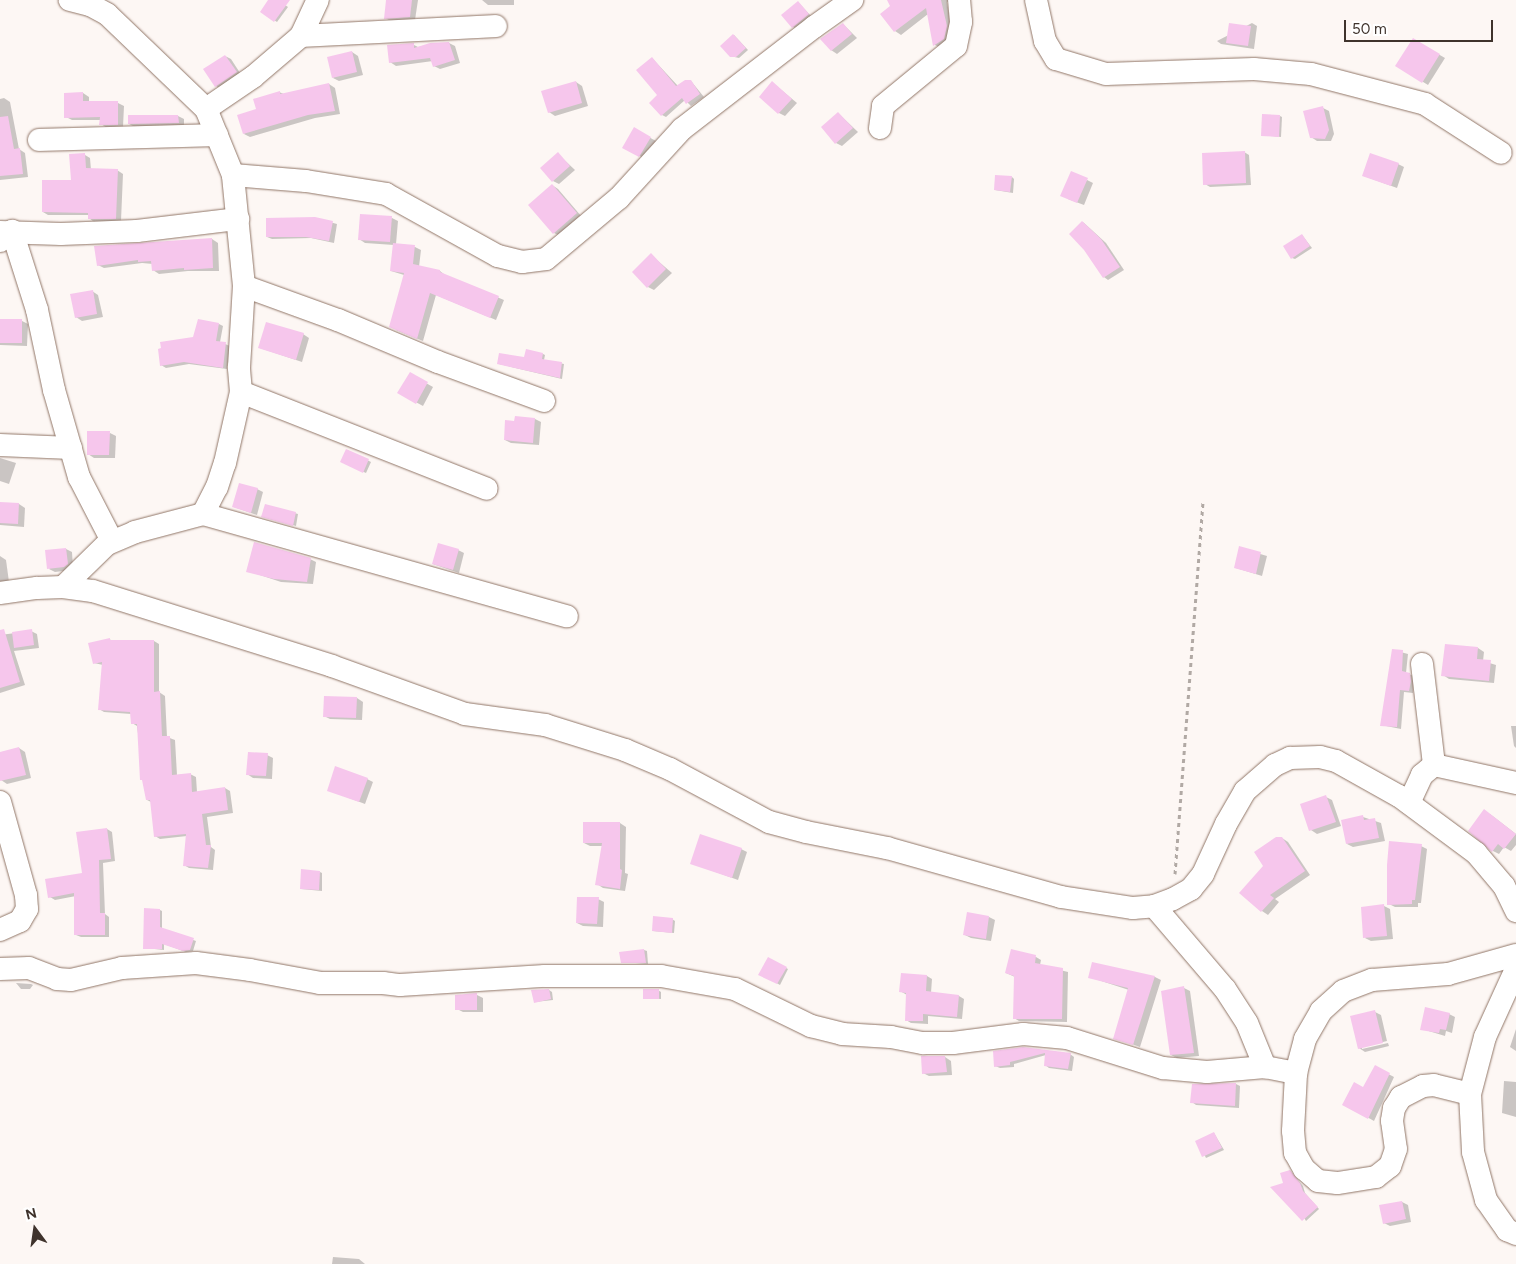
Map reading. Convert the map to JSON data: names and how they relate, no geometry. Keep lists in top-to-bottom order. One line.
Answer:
{"scale_bar":"50 m","north":"top"}
